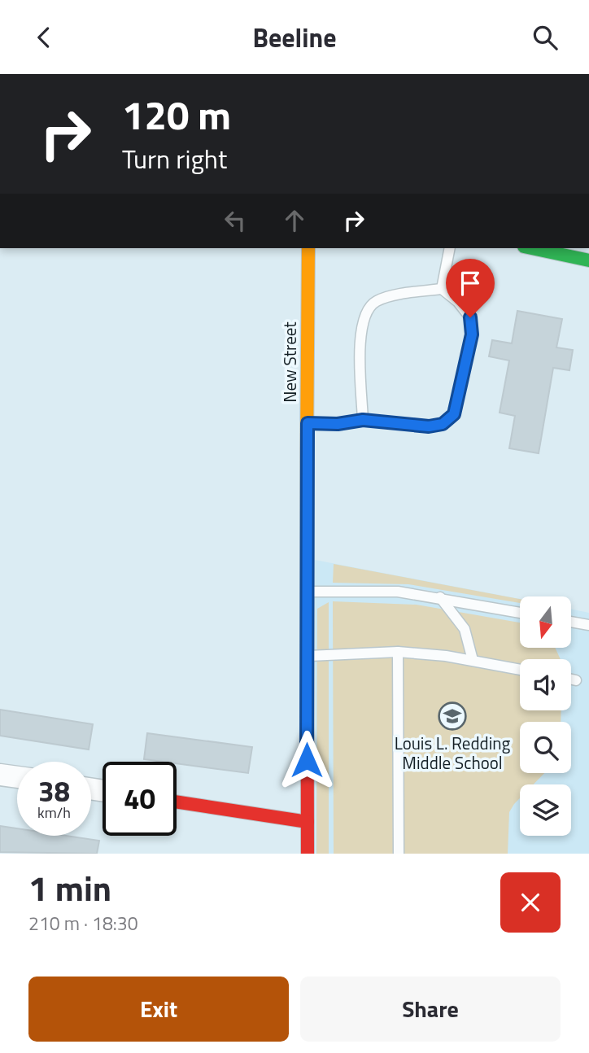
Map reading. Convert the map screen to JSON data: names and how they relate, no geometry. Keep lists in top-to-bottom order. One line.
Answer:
{"streets":{"street":["New Street"]},"places":{"school or university":["Louis L. Redding Middle School"]},"north":"bottom","page":{"header":"Beeline","turn":["120 m","Turn right"],"speed":"38 km/h","limit":"40","heading":["1 min","210 m · 18:30"],"buttons":["Exit","Share"]}}
